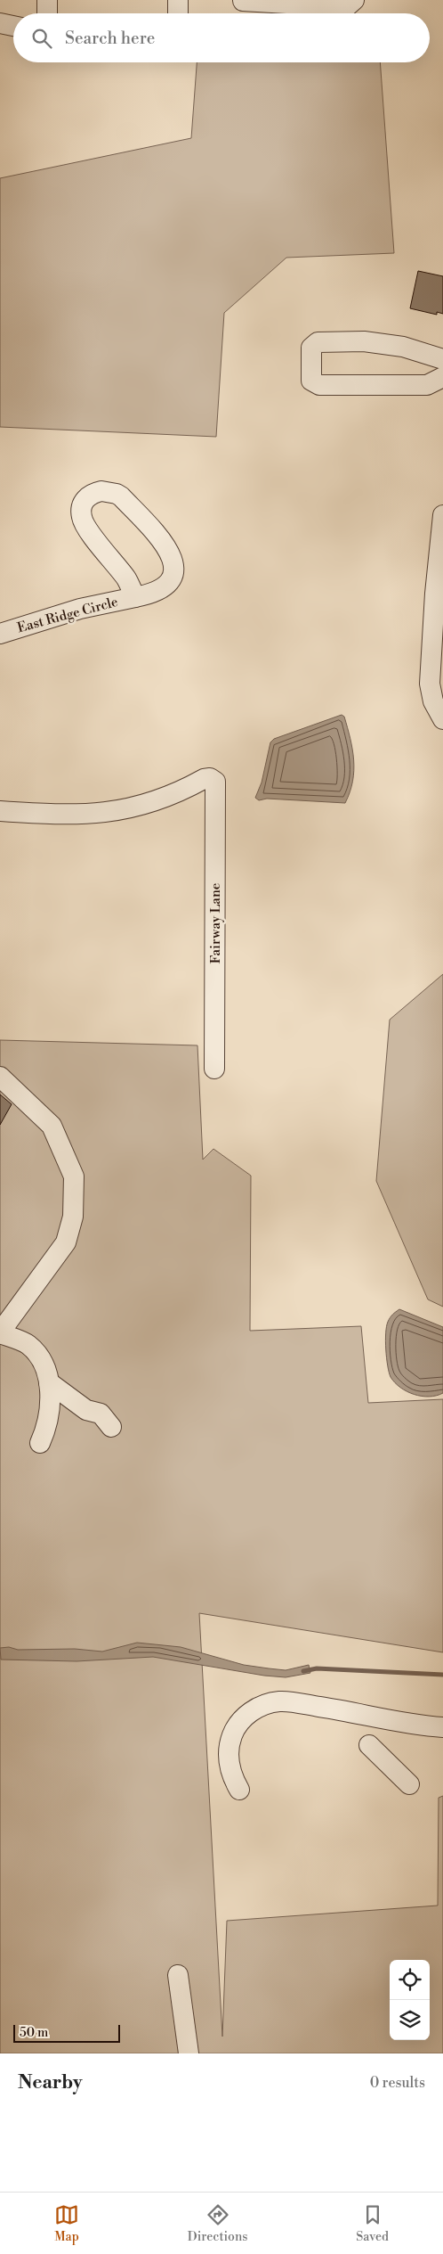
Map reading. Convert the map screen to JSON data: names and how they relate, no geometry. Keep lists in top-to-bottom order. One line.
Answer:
{"streets":{"street":["East Ridge Circle","Fairway Lane"]},"scale_bar":"50 m","page":{"search":"Search here","scale":"50 m","heading":["Nearby","0 results"],"nav":["Map","Directions","Saved"]}}
